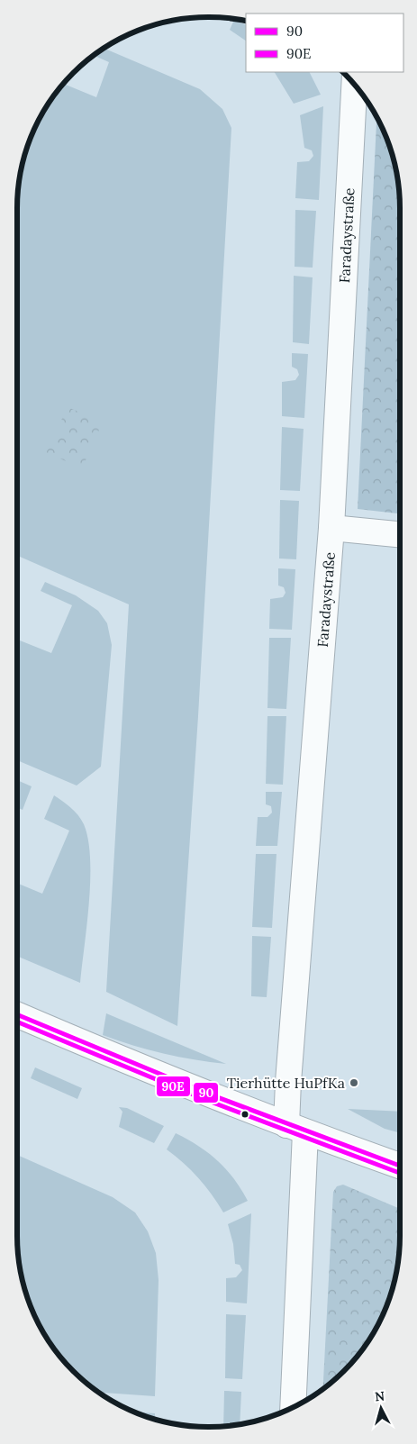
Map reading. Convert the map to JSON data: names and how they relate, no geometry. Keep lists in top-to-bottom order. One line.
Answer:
{"streets":{"street":["Faradaystraße"]},"places":["Tierhütte HuPfKa"],"lines":["transit line 90","transit line 90E"],"legend":["90","90E"],"north":"top"}
